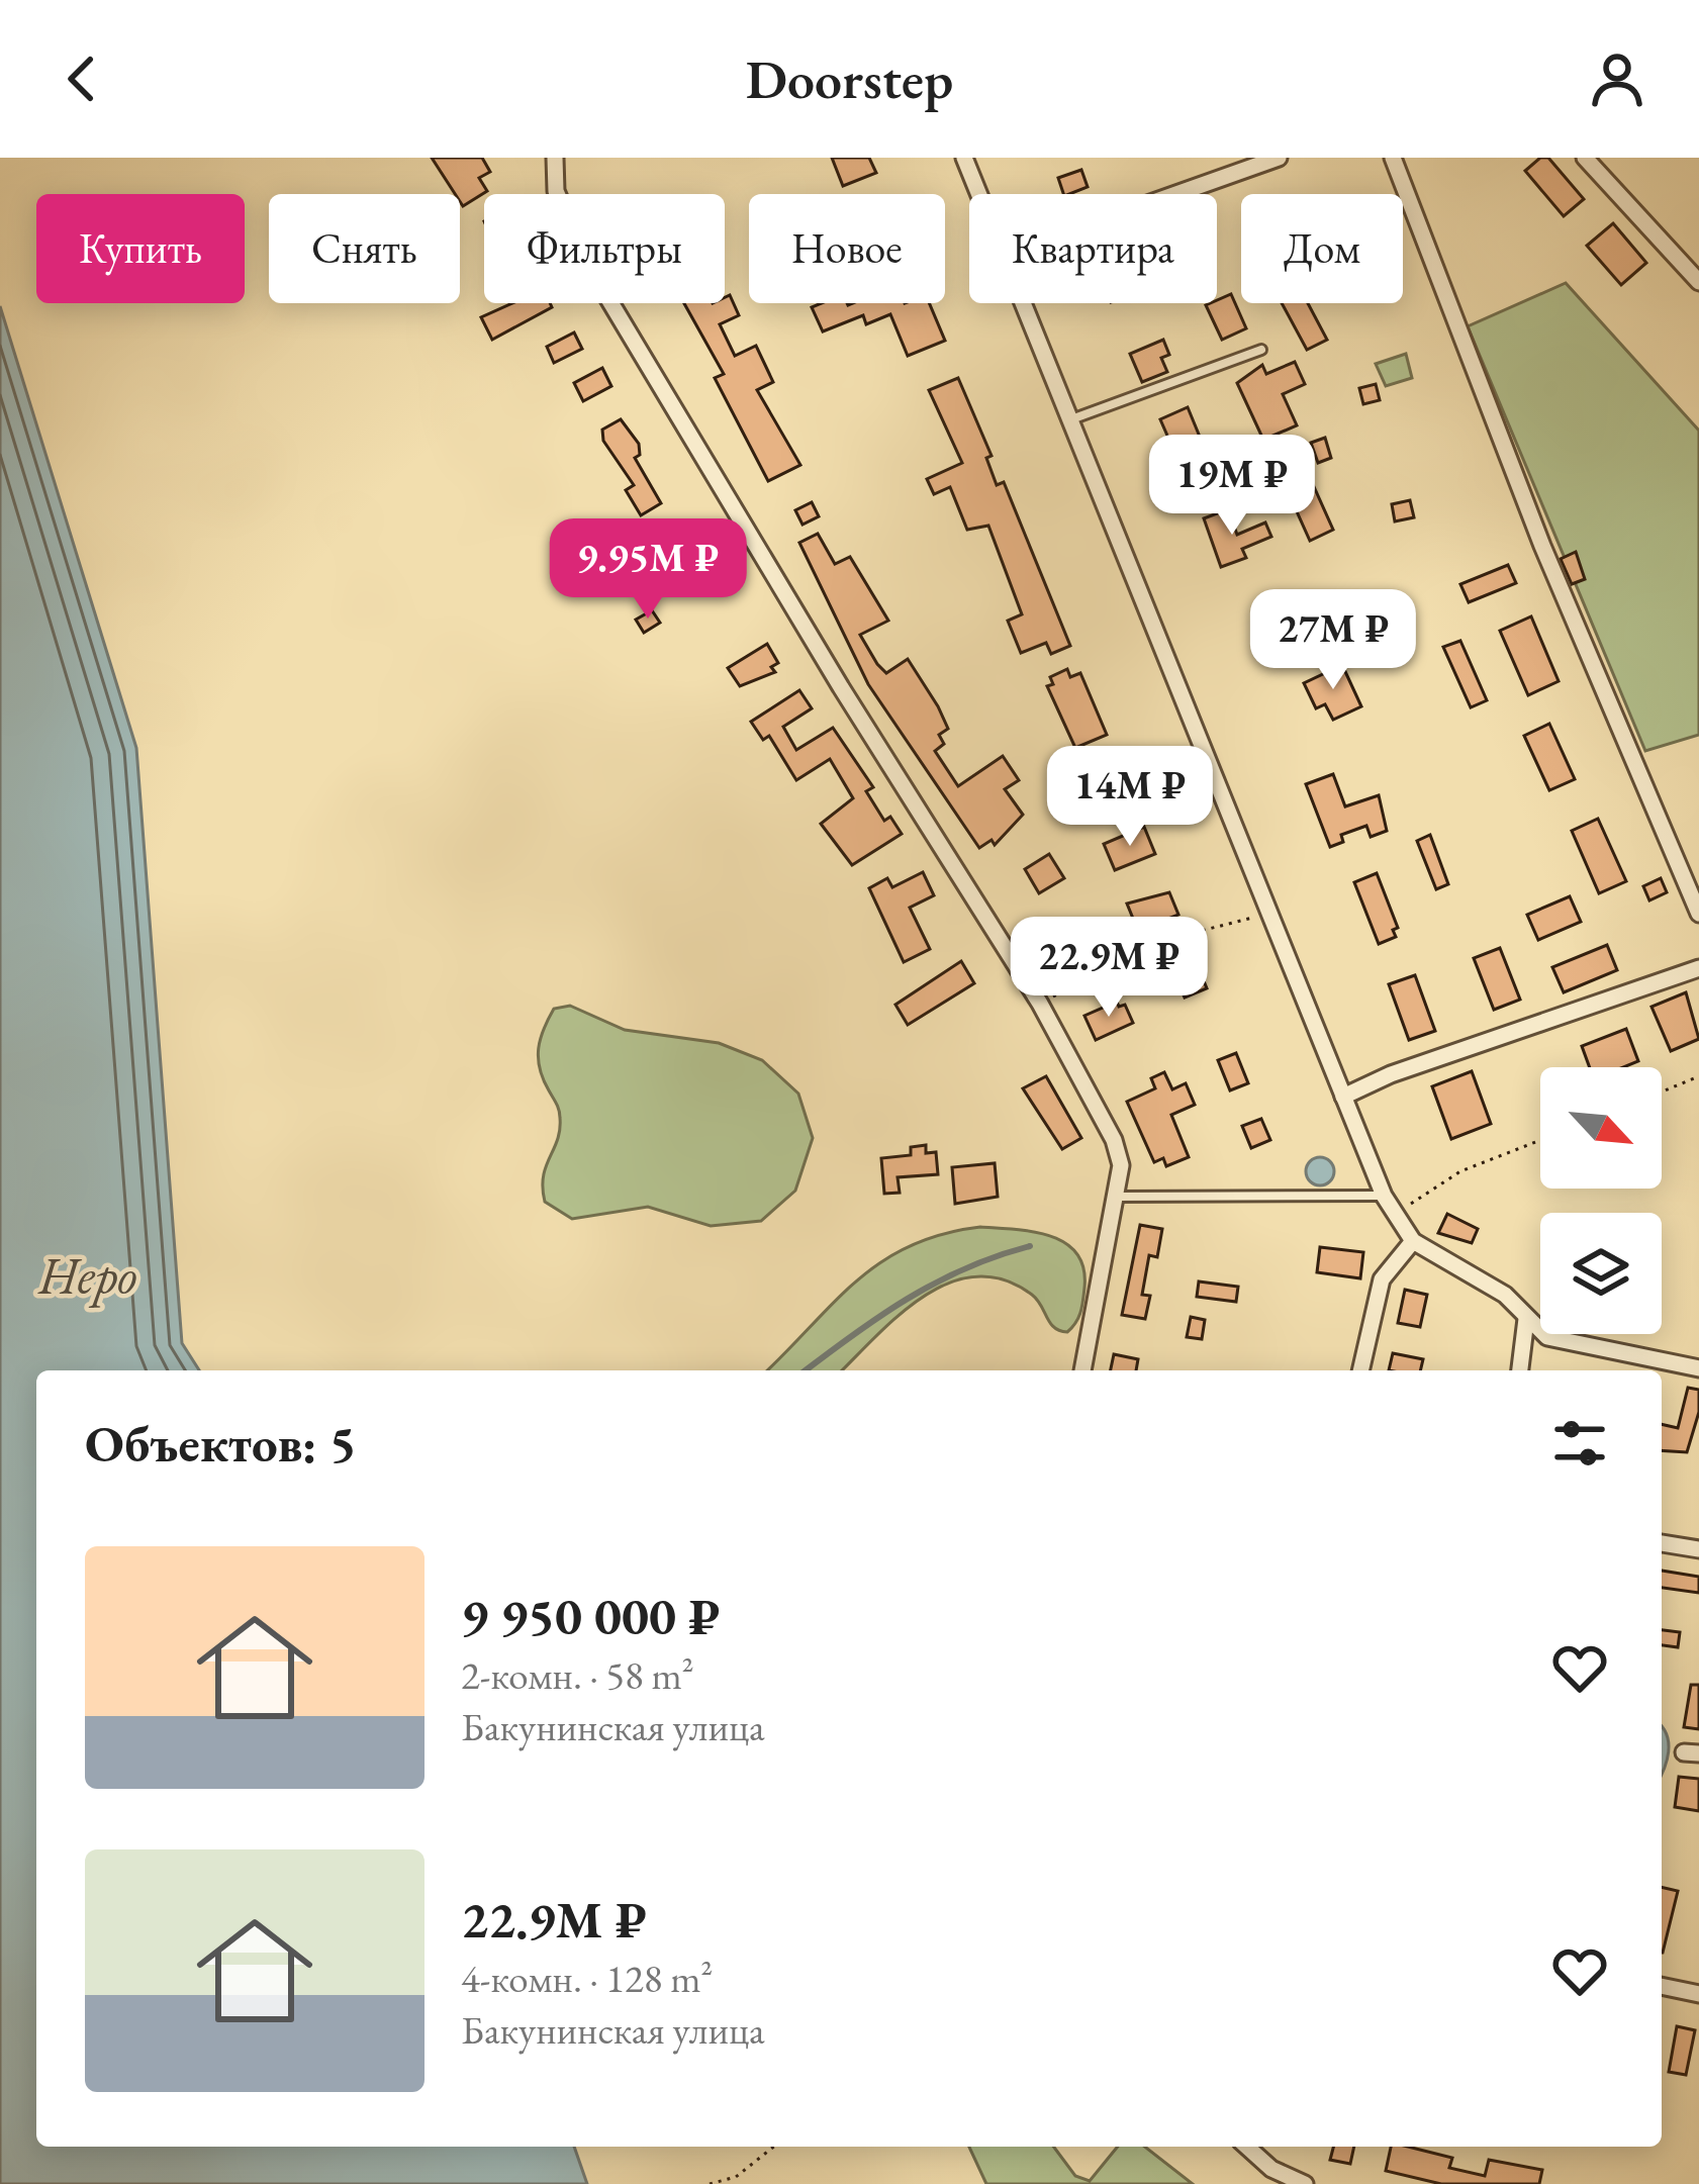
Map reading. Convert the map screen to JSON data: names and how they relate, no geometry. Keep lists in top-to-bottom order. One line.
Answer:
{"water":["Неро"],"north":"bottom right","page":{"header":"Doorstep","chip":["Купить","Снять","Фильтры","Новое","Квартира","Дом"],"price":["19M ₽","9.95M ₽","27M ₽","14M ₽","22.9M ₽"],"heading":"Объектов: 5","list":[{"name":"9 950 000 ₽","note":"2-комн. · 58 m² · Бакунинская улица"},{"name":"22.9M ₽","note":"4-комн. · 128 m² · Бакунинская улица"}]}}
